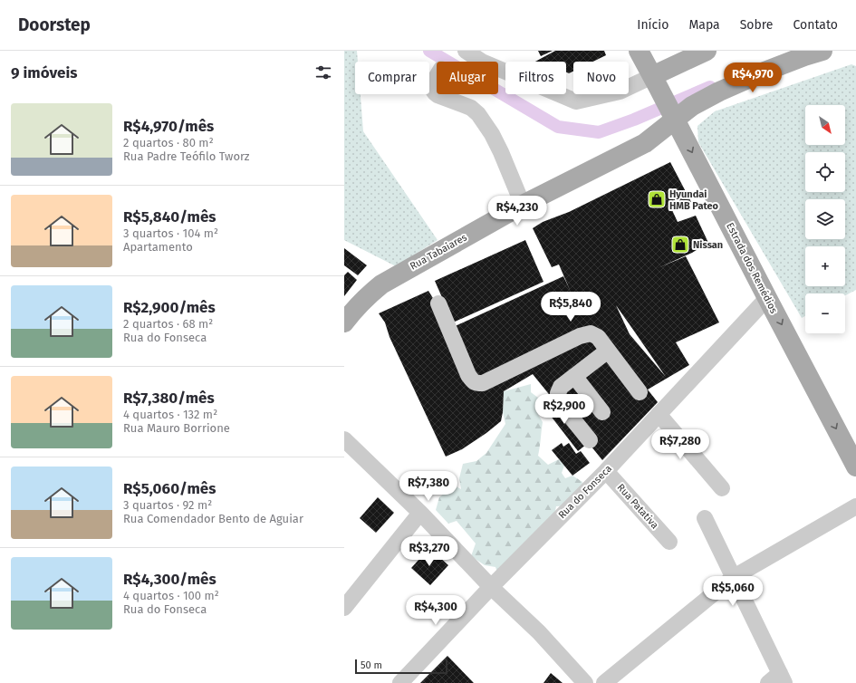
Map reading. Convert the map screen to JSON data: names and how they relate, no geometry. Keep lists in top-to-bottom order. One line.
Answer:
{"streets":{"main road":["Rua Tabaiares","Estrada dos Remédios"],"street":["Rua do Fonseca","Rua Patativa"]},"crossings":[["Rua Tabaiares","Estrada dos Remédios"],["Estrada dos Remédios","Rua do Fonseca"],["Rua do Fonseca","Rua Patativa"]],"one_way":["Estrada dos Remédios"],"places":{"shop":["Hyundai HMB Pateo","Nissan"]},"scale_bar":"50 m","north":"bottom right","page":{"header":"Doorstep","nav":["Início","Mapa","Sobre","Contato"],"heading":"9 imóveis","chip":["Comprar","Alugar","Filtros","Novo"],"price":["R$4,970","R$4,230","R$5,840","R$2,900","R$7,280","R$7,380","R$3,270","R$5,060","R$4,300"],"list":[{"name":"R$4,970/mês","note":"2 quartos · 80 m² · Rua Padre Teófilo Tworz"},{"name":"R$5,840/mês","note":"3 quartos · 104 m² · Apartamento"},{"name":"R$2,900/mês","note":"2 quartos · 68 m² · Rua do Fonseca"},{"name":"R$7,380/mês","note":"4 quartos · 132 m² · Rua Mauro Borrione"},{"name":"R$5,060/mês","note":"3 quartos · 92 m² · Rua Comendador Bento de Aguiar"},{"name":"R$4,300/mês","note":"4 quartos · 100 m² · Rua do Fonseca"}],"map_buttons":["+","−"],"scale":"50 m"}}
